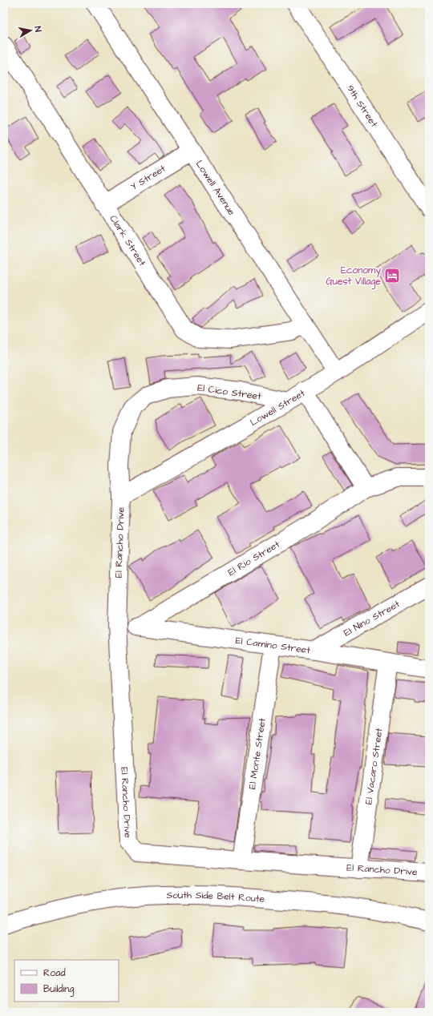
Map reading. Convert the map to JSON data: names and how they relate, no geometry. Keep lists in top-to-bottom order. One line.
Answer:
{"streets":{"street":["9th Street","Y Street","Lowell Avenue","Clark Street","El Cico Street","Lowell Street","El Rancho Drive","El Rio Street","El Nino Street","El Camino Street","El Monte Street","El Vacaro Street","South Side Belt Route"]},"crossings":[["Y Street","Lowell Avenue"],["Y Street","Clark Street"],["Lowell Avenue","Clark Street"],["Lowell Avenue","Lowell Street"],["El Cico Street","Lowell Street"],["El Cico Street","El Rancho Drive"],["Lowell Street","El Rancho Drive"],["El Rancho Drive","El Camino Street"],["El Rancho Drive","El Monte Street"],["El Rancho Drive","El Vacaro Street"],["El Rio Street","El Camino Street"],["El Nino Street","El Camino Street"],["El Camino Street","El Monte Street"],["El Camino Street","El Vacaro Street"]],"places":{"hotel":["Economy Guest Village"]},"legend":["Road","Building"],"north":"right"}
